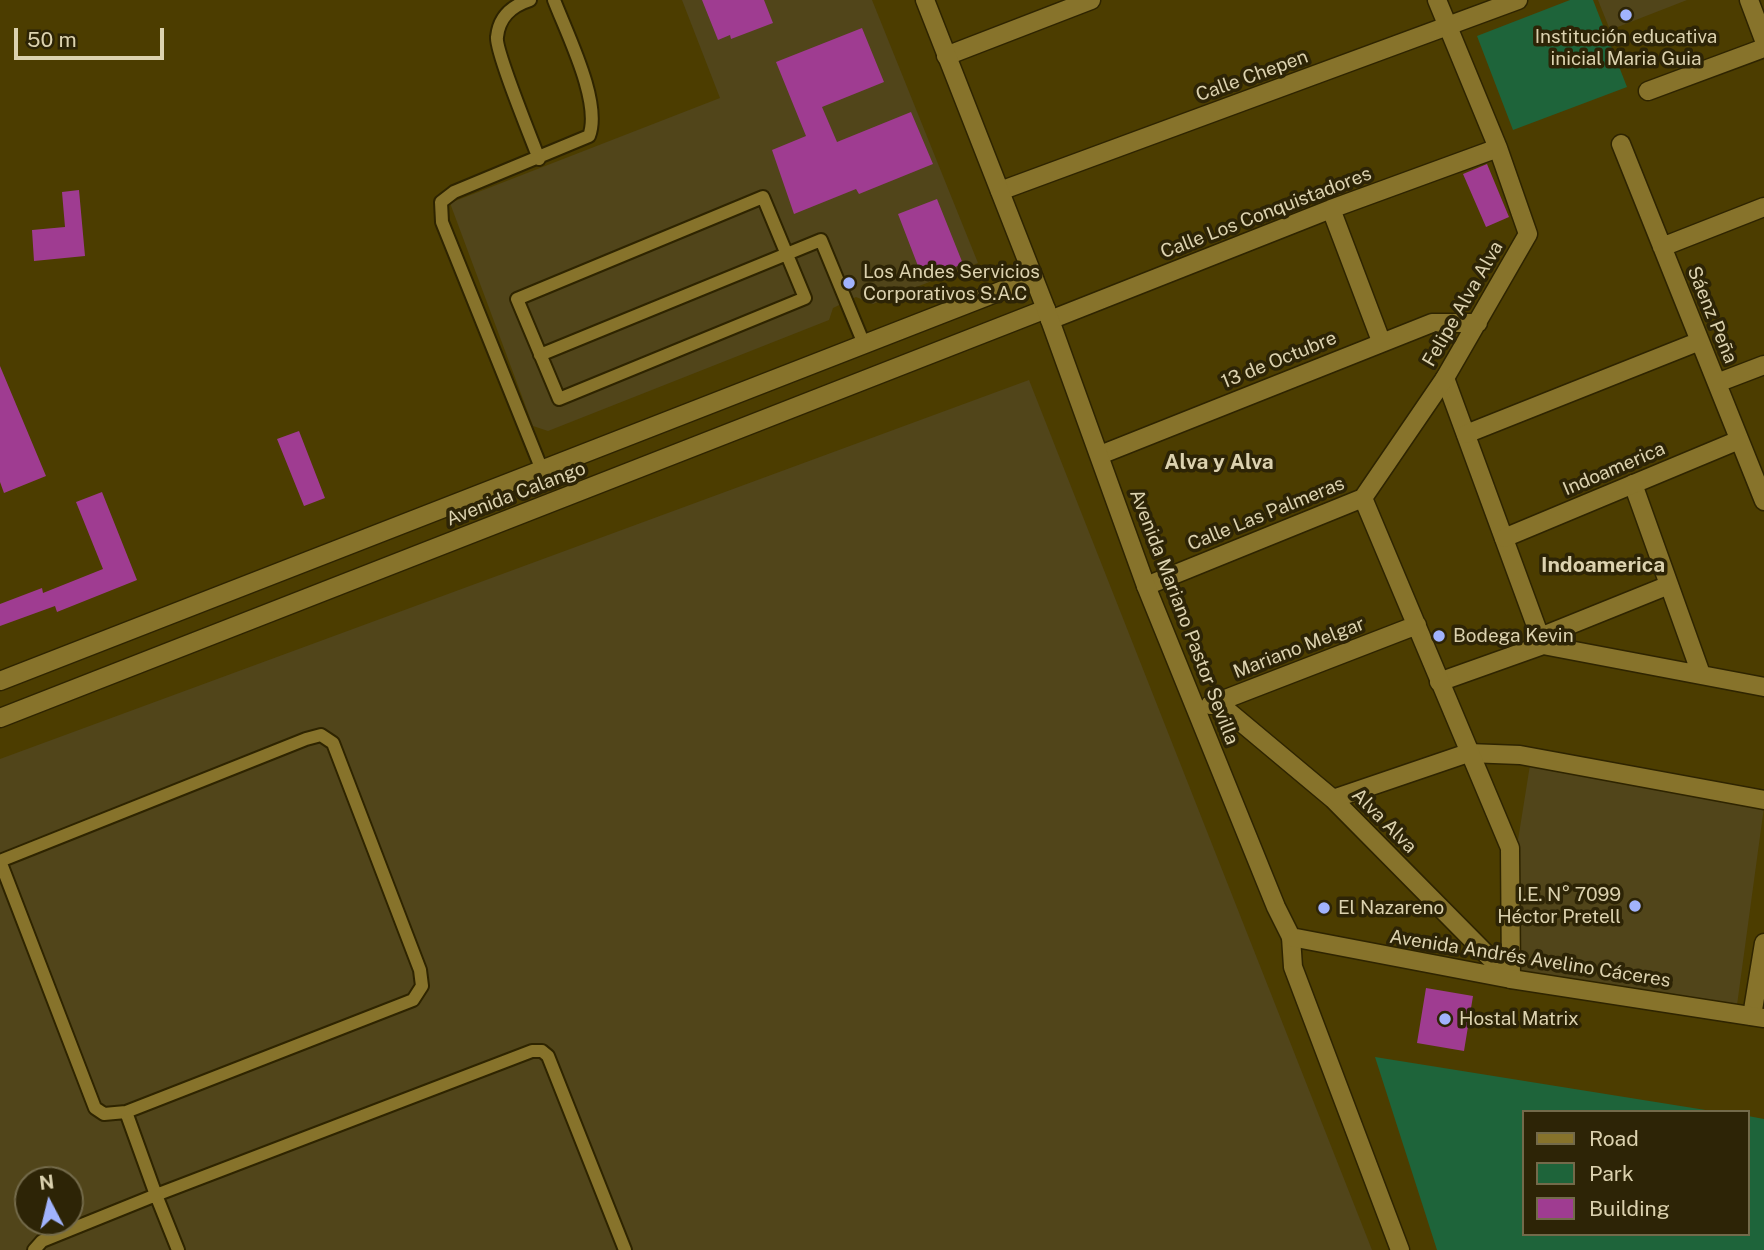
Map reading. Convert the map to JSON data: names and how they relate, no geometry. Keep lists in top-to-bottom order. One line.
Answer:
{"streets":{"street":["Calle Chepen","Calle Los Conquistadores","Felipe Alva Alva","Sáenz Peña","13 de Octubre","Indoamerica","Avenida Calango","Calle Las Palmeras","Avenida Mariano Pastor Sevilla","Mariano Melgar","Alva Alva","Avenida Andrés Avelino Cáceres"]},"crossings":[["Calle Chepen","Felipe Alva Alva"],["Calle Chepen","Avenida Mariano Pastor Sevilla"],["Calle Los Conquistadores","Felipe Alva Alva"],["Calle Los Conquistadores","Avenida Calango"],["Calle Los Conquistadores","Avenida Mariano Pastor Sevilla"],["Felipe Alva Alva","13 de Octubre"],["Felipe Alva Alva","Calle Las Palmeras"],["Sáenz Peña","Indoamerica"],["13 de Octubre","Avenida Mariano Pastor Sevilla"],["Avenida Calango","Avenida Mariano Pastor Sevilla"],["Calle Las Palmeras","Avenida Mariano Pastor Sevilla"],["Avenida Mariano Pastor Sevilla","Mariano Melgar"],["Avenida Mariano Pastor Sevilla","Avenida Andrés Avelino Cáceres"],["Mariano Melgar","Alva Alva"],["Alva Alva","Avenida Andrés Avelino Cáceres"]],"districts":["Alva y Alva","Indoamerica"],"places":["Institución educativa inicial Maria Guia","Los Andes Servicios Corporativos S.A.C","Bodega Kevin","I.E. N° 7099 Héctor Pretell","El Nazareno","Hostal Matrix"],"legend":["Road","Park","Building"],"scale_bar":"50 m","north":"top"}
